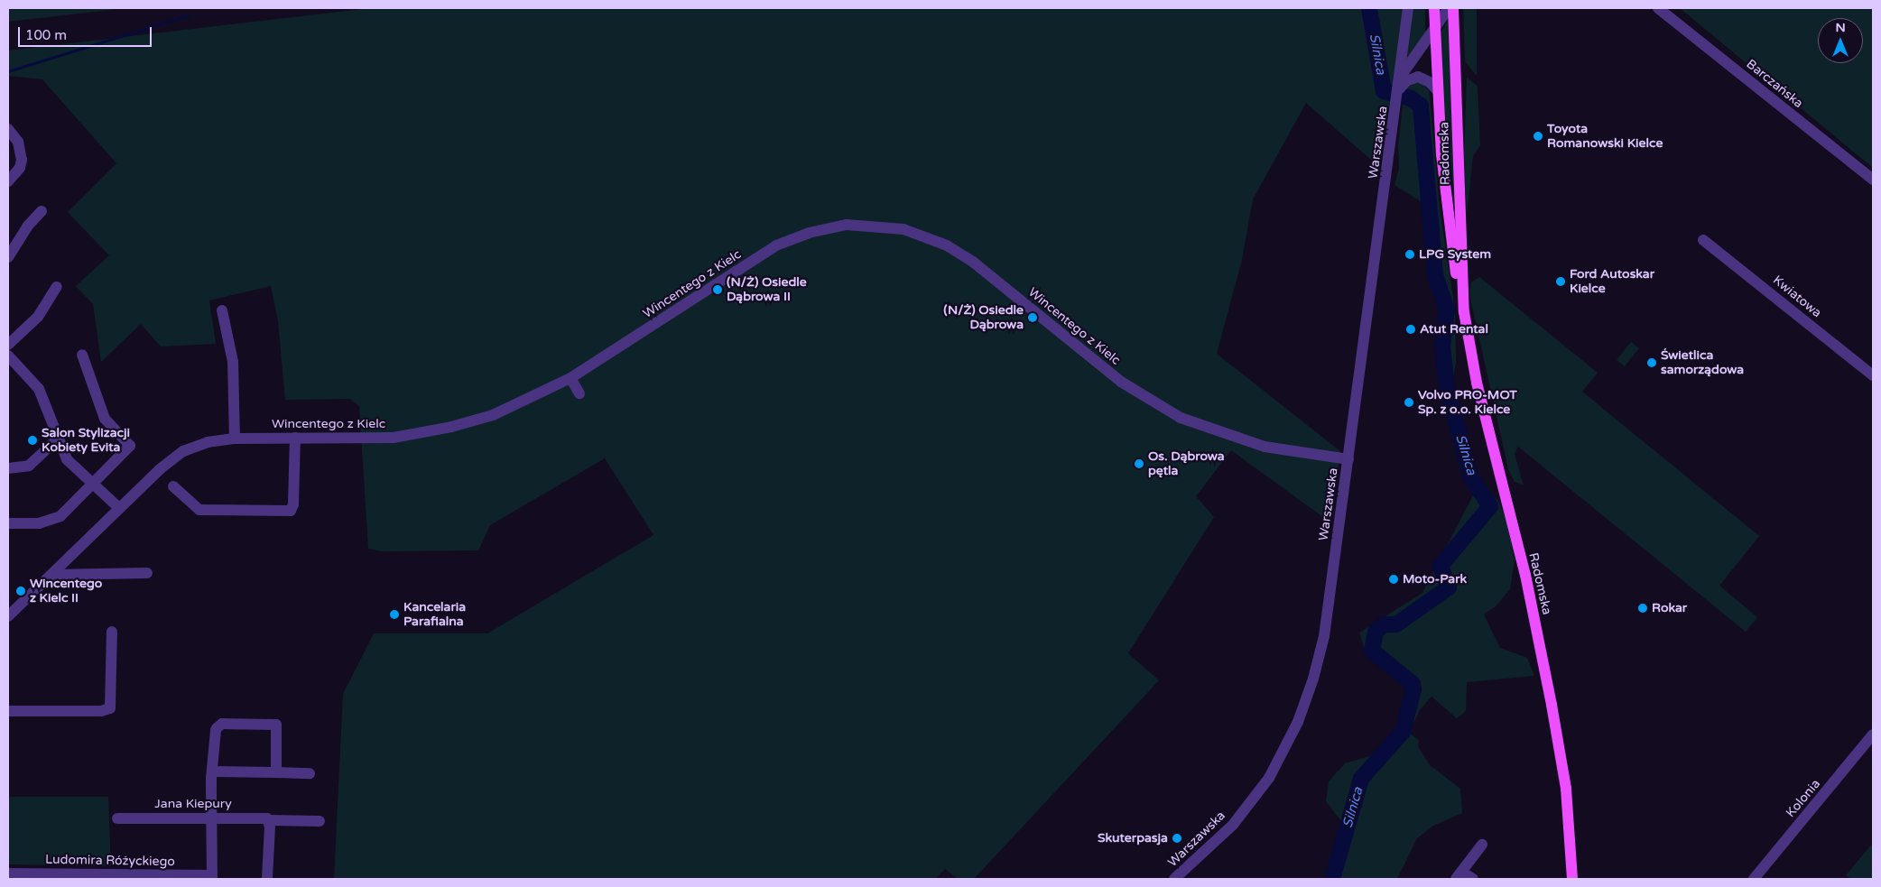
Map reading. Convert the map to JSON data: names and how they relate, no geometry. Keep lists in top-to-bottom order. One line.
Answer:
{"streets":{"main road":["Radomska"],"street":["Barczańska","Warszawska","Wincentego z Kielc","Kwiatowa","Kolonia","Jana Kiepury","Ludomira Różyckiego"]},"crossings":[["Warszawska","Wincentego z Kielc"]],"water":["Silnica"],"places":["Toyota Romanowski Kielce","LPG System","Ford Autoskar Kielce","(N/Ż) Osiedle Dąbrowa II","(N/Ż) Osiedle Dąbrowa","Atut Rental","Świetlica samorządowa","Volvo PRO-MOT Sp. z o.o. Kielce","Salon Stylizacji Kobiety Evita","Os. Dąbrowa pętla","Moto-Park","Wincentego z Kielc II","Rokar","Kancelaria Parafialna","Skuterpasja"],"scale_bar":"100 m","north":"top"}
